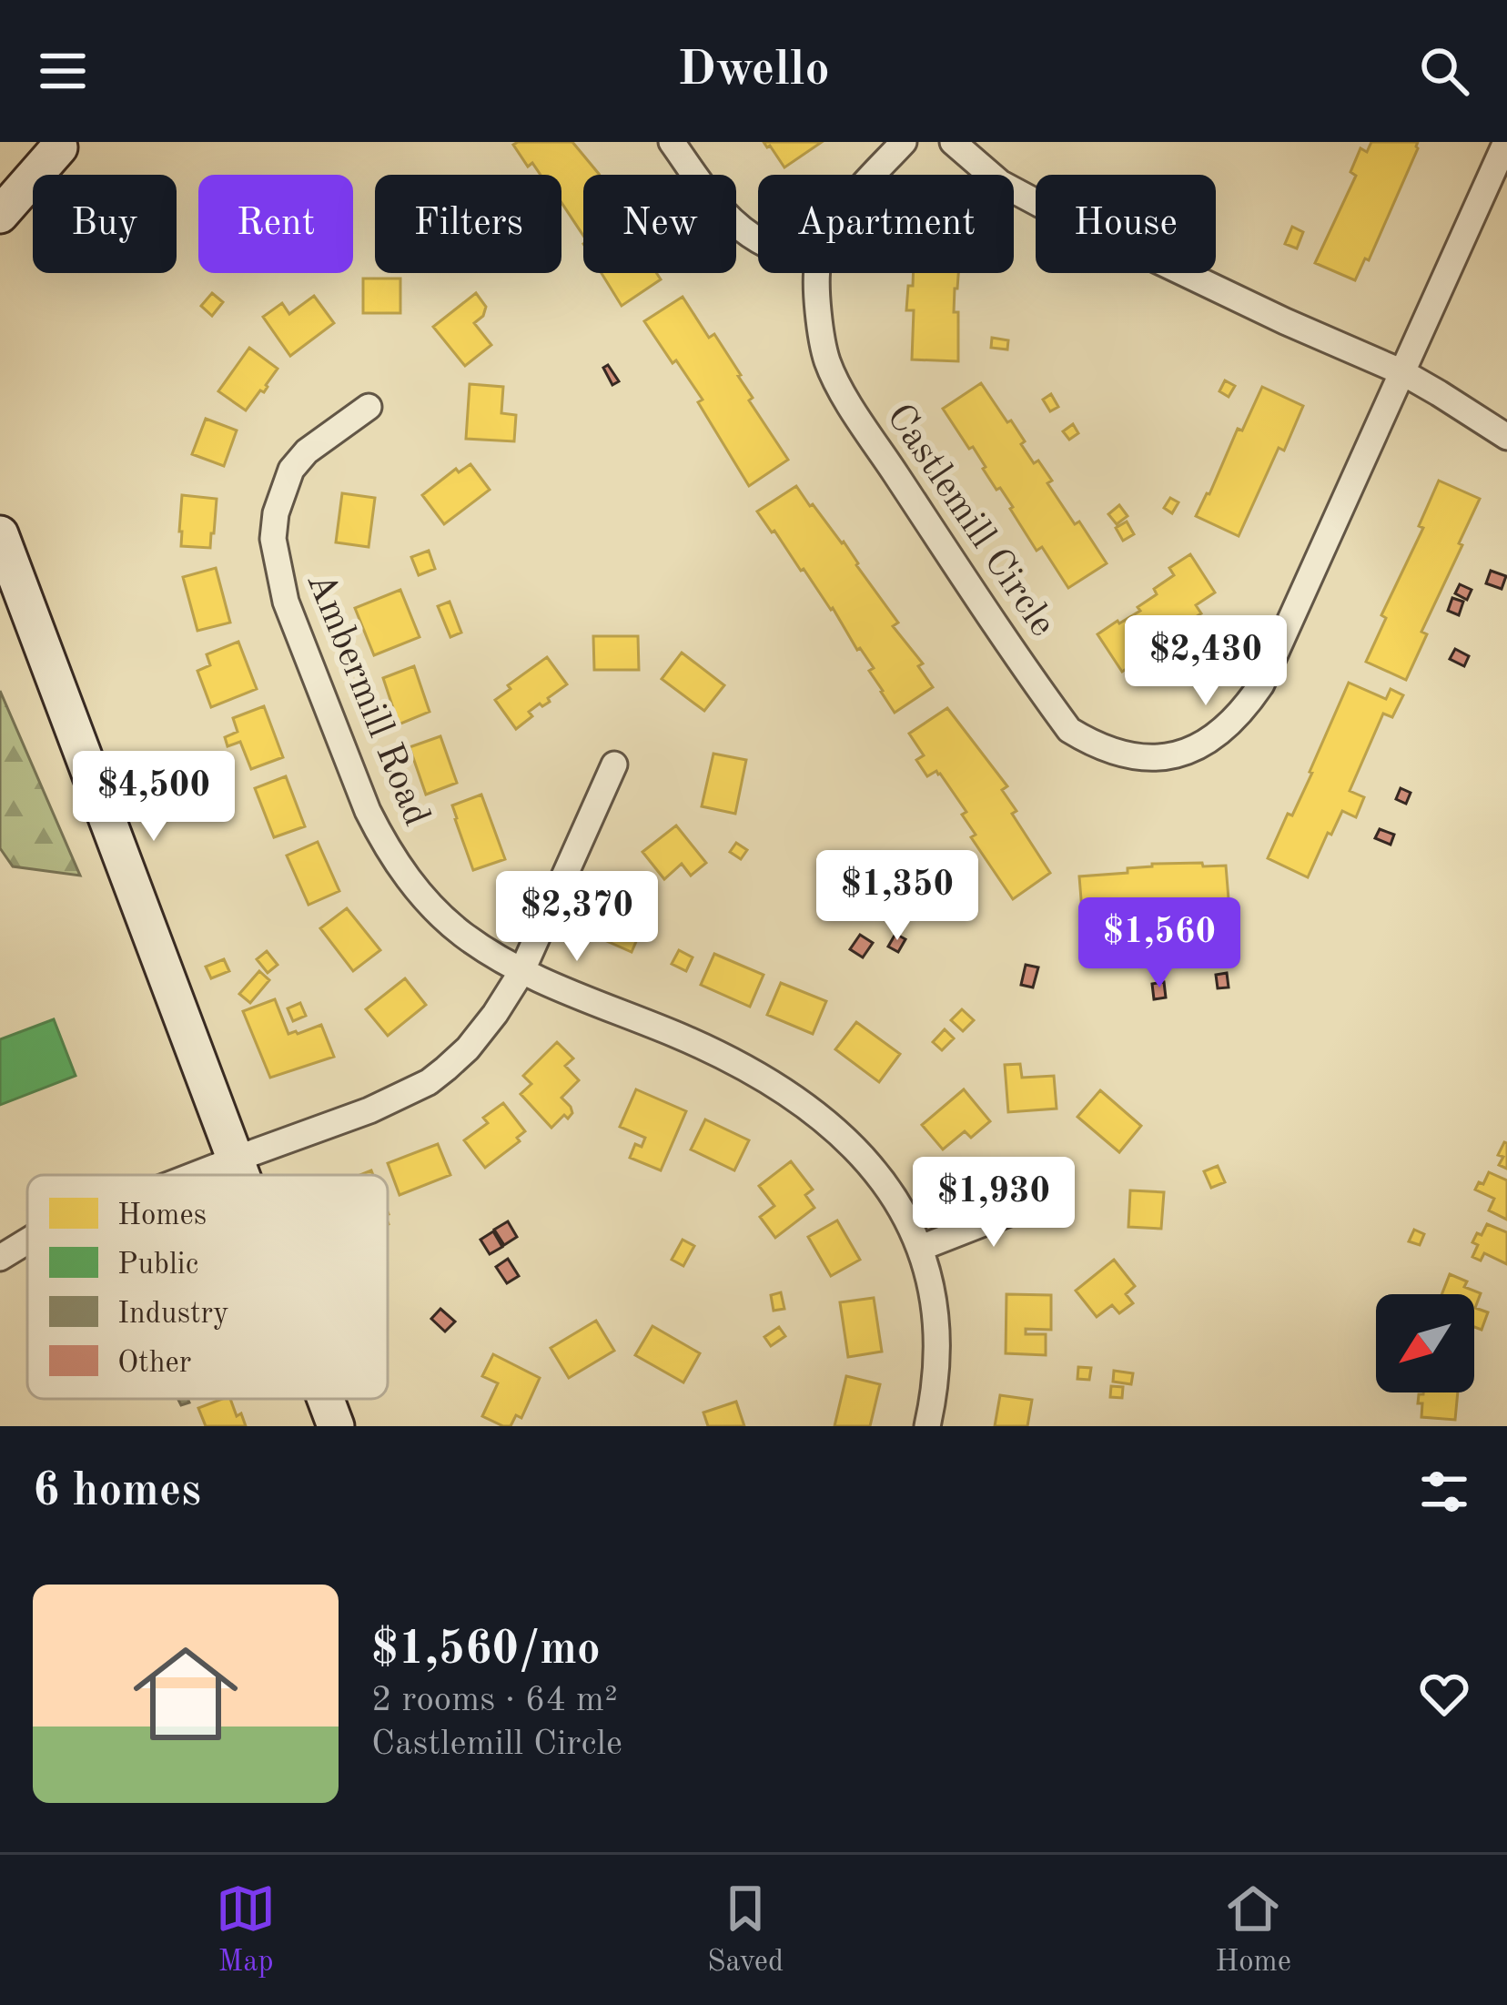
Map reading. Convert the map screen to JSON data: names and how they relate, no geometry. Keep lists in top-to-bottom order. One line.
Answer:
{"streets":{"street":["Castlemill Circle","Ambermill Road"]},"legend":["Homes","Public","Industry","Other"],"north":"bottom left","page":{"header":"Dwello","chip":["Buy","Rent","Filters","New","Apartment","House"],"price":["$2,430","$4,500","$1,350","$2,370","$1,560","$1,930"],"heading":"6 homes","list":[{"name":"$1,560/mo","note":"2 rooms · 64 m² · Castlemill Circle"}],"tabs":["Map","Saved","Home"]}}
